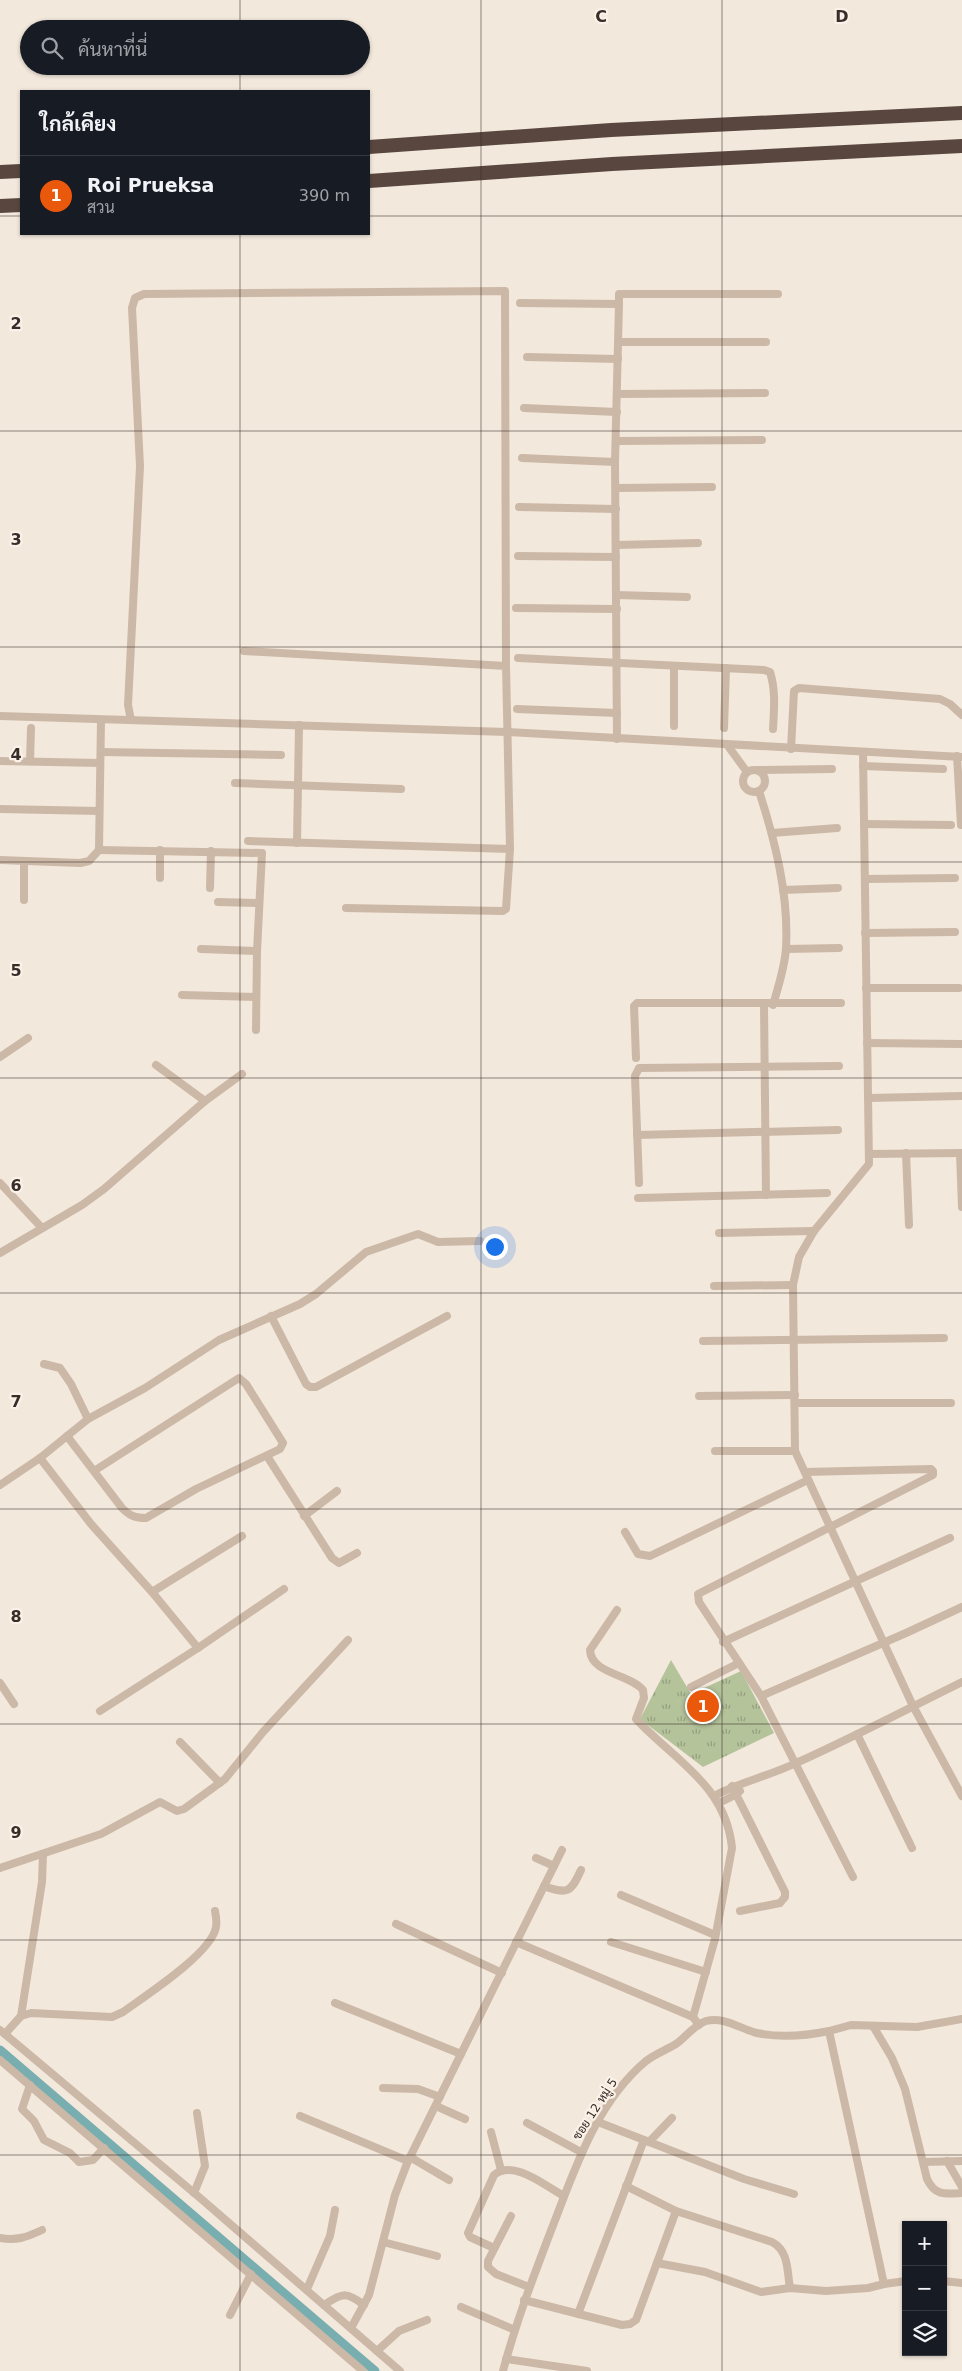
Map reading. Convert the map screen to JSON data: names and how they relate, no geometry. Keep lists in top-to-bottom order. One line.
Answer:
{"streets":{"street":["ซอย 12 หมู่ 5"]},"page":{"search":"ค้นหาที่นี่","heading":"ใกล้เคียง","list":[{"mark":"1","name":"Roi Prueksa","note":"สวน","value":"390 m"}],"pins":"1","map_buttons":["+","−"]},"grid":{"columns":["C","D"],"rows":["2","3","4","5","6","7","8","9"]}}
